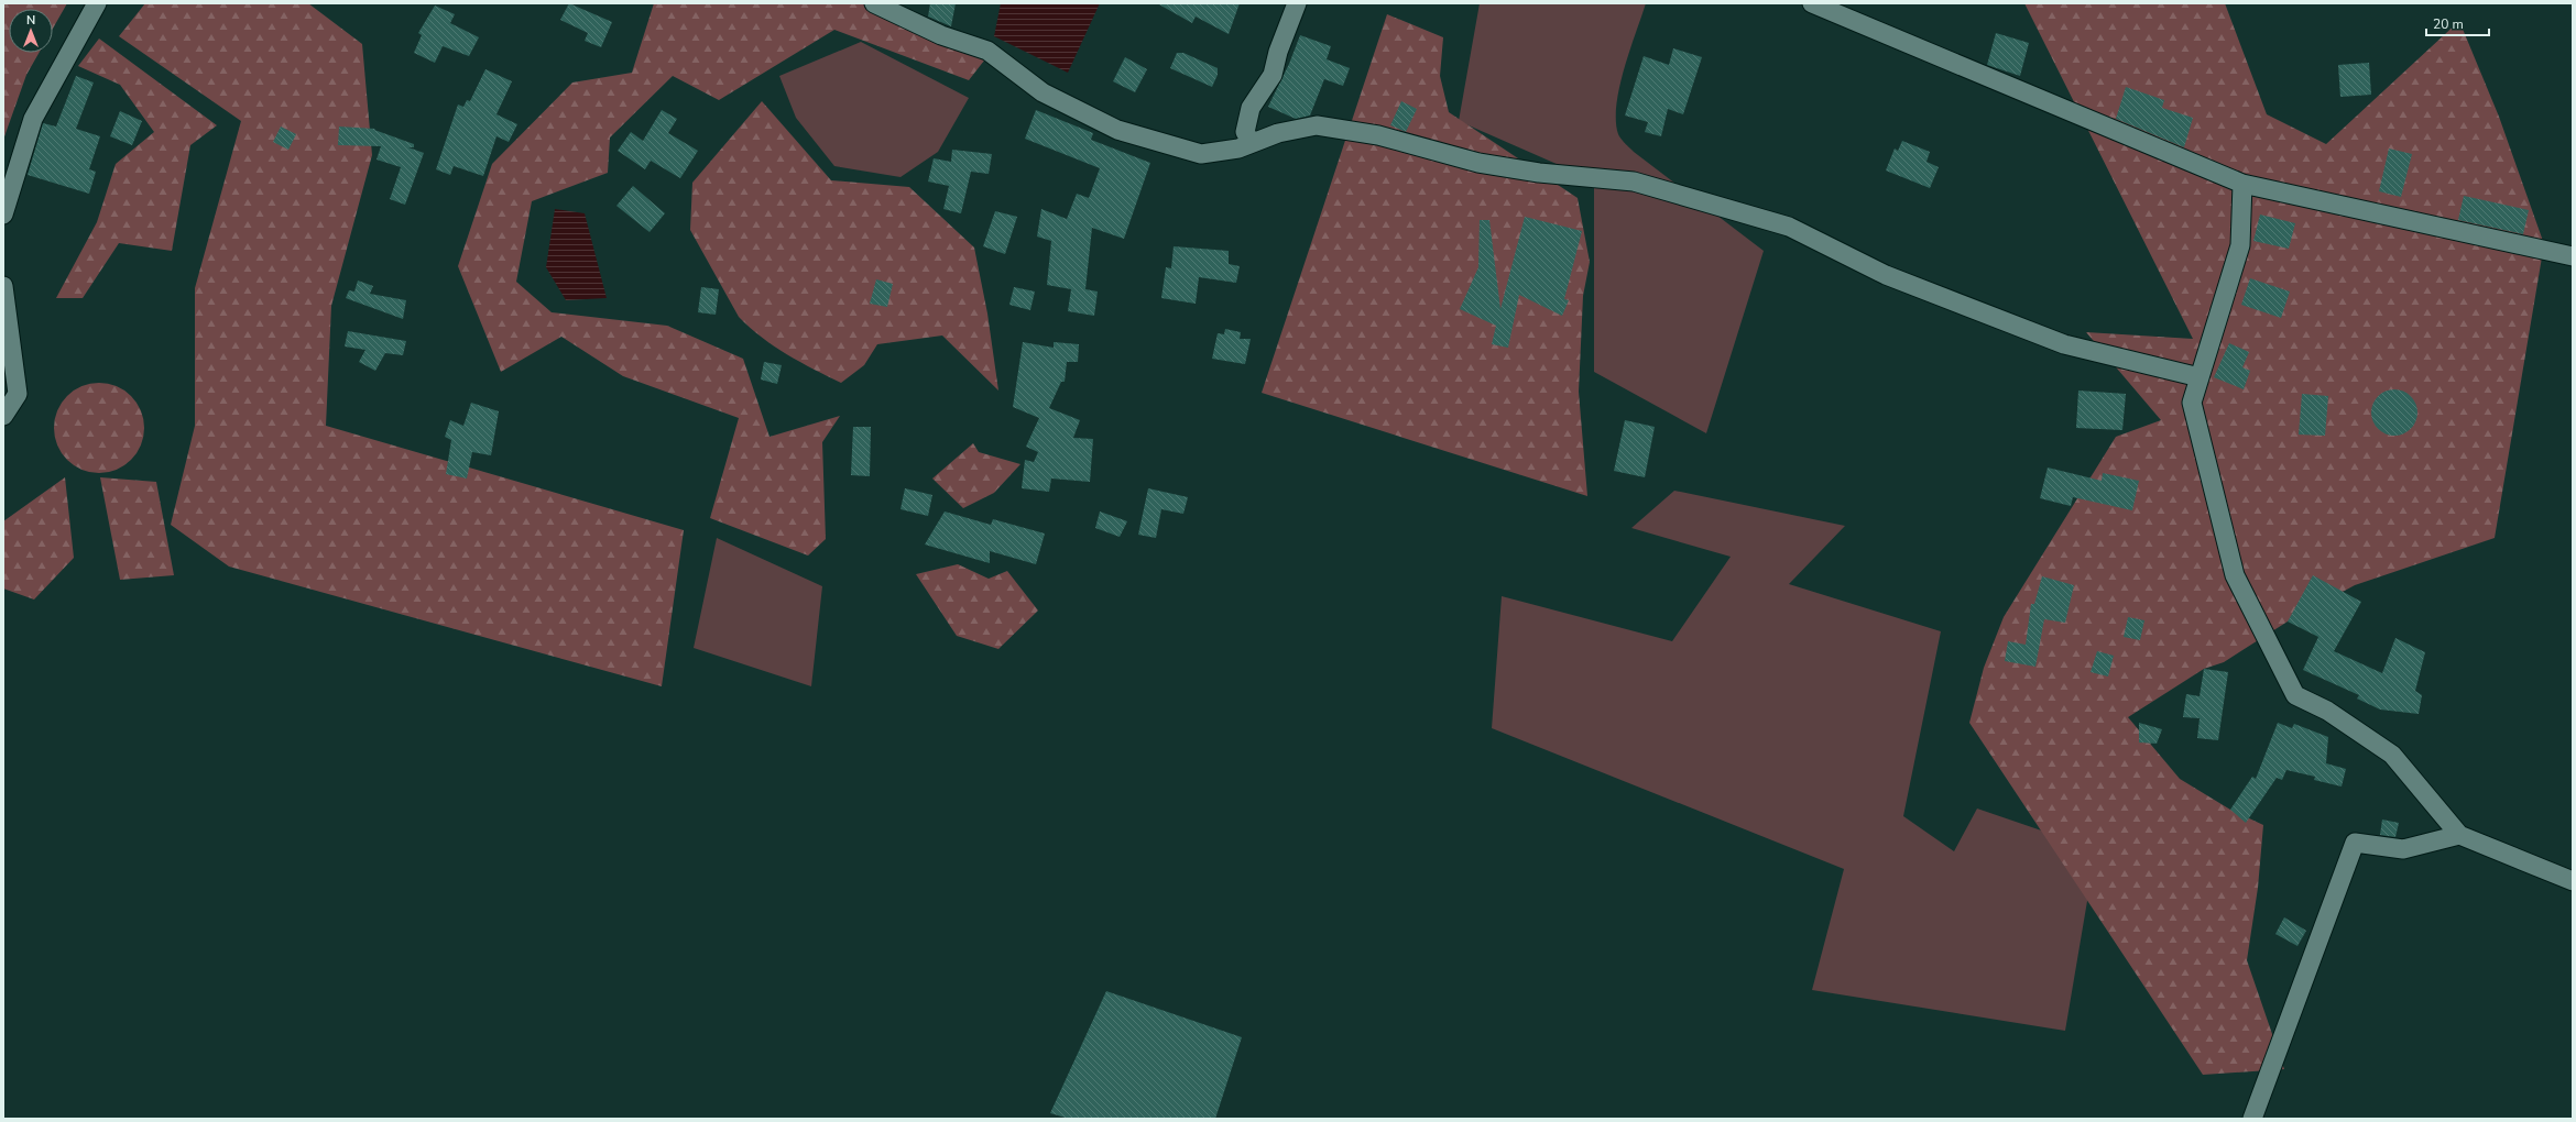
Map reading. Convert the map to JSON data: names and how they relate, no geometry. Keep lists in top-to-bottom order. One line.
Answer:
{"scale_bar":"20 m","north":"top"}
